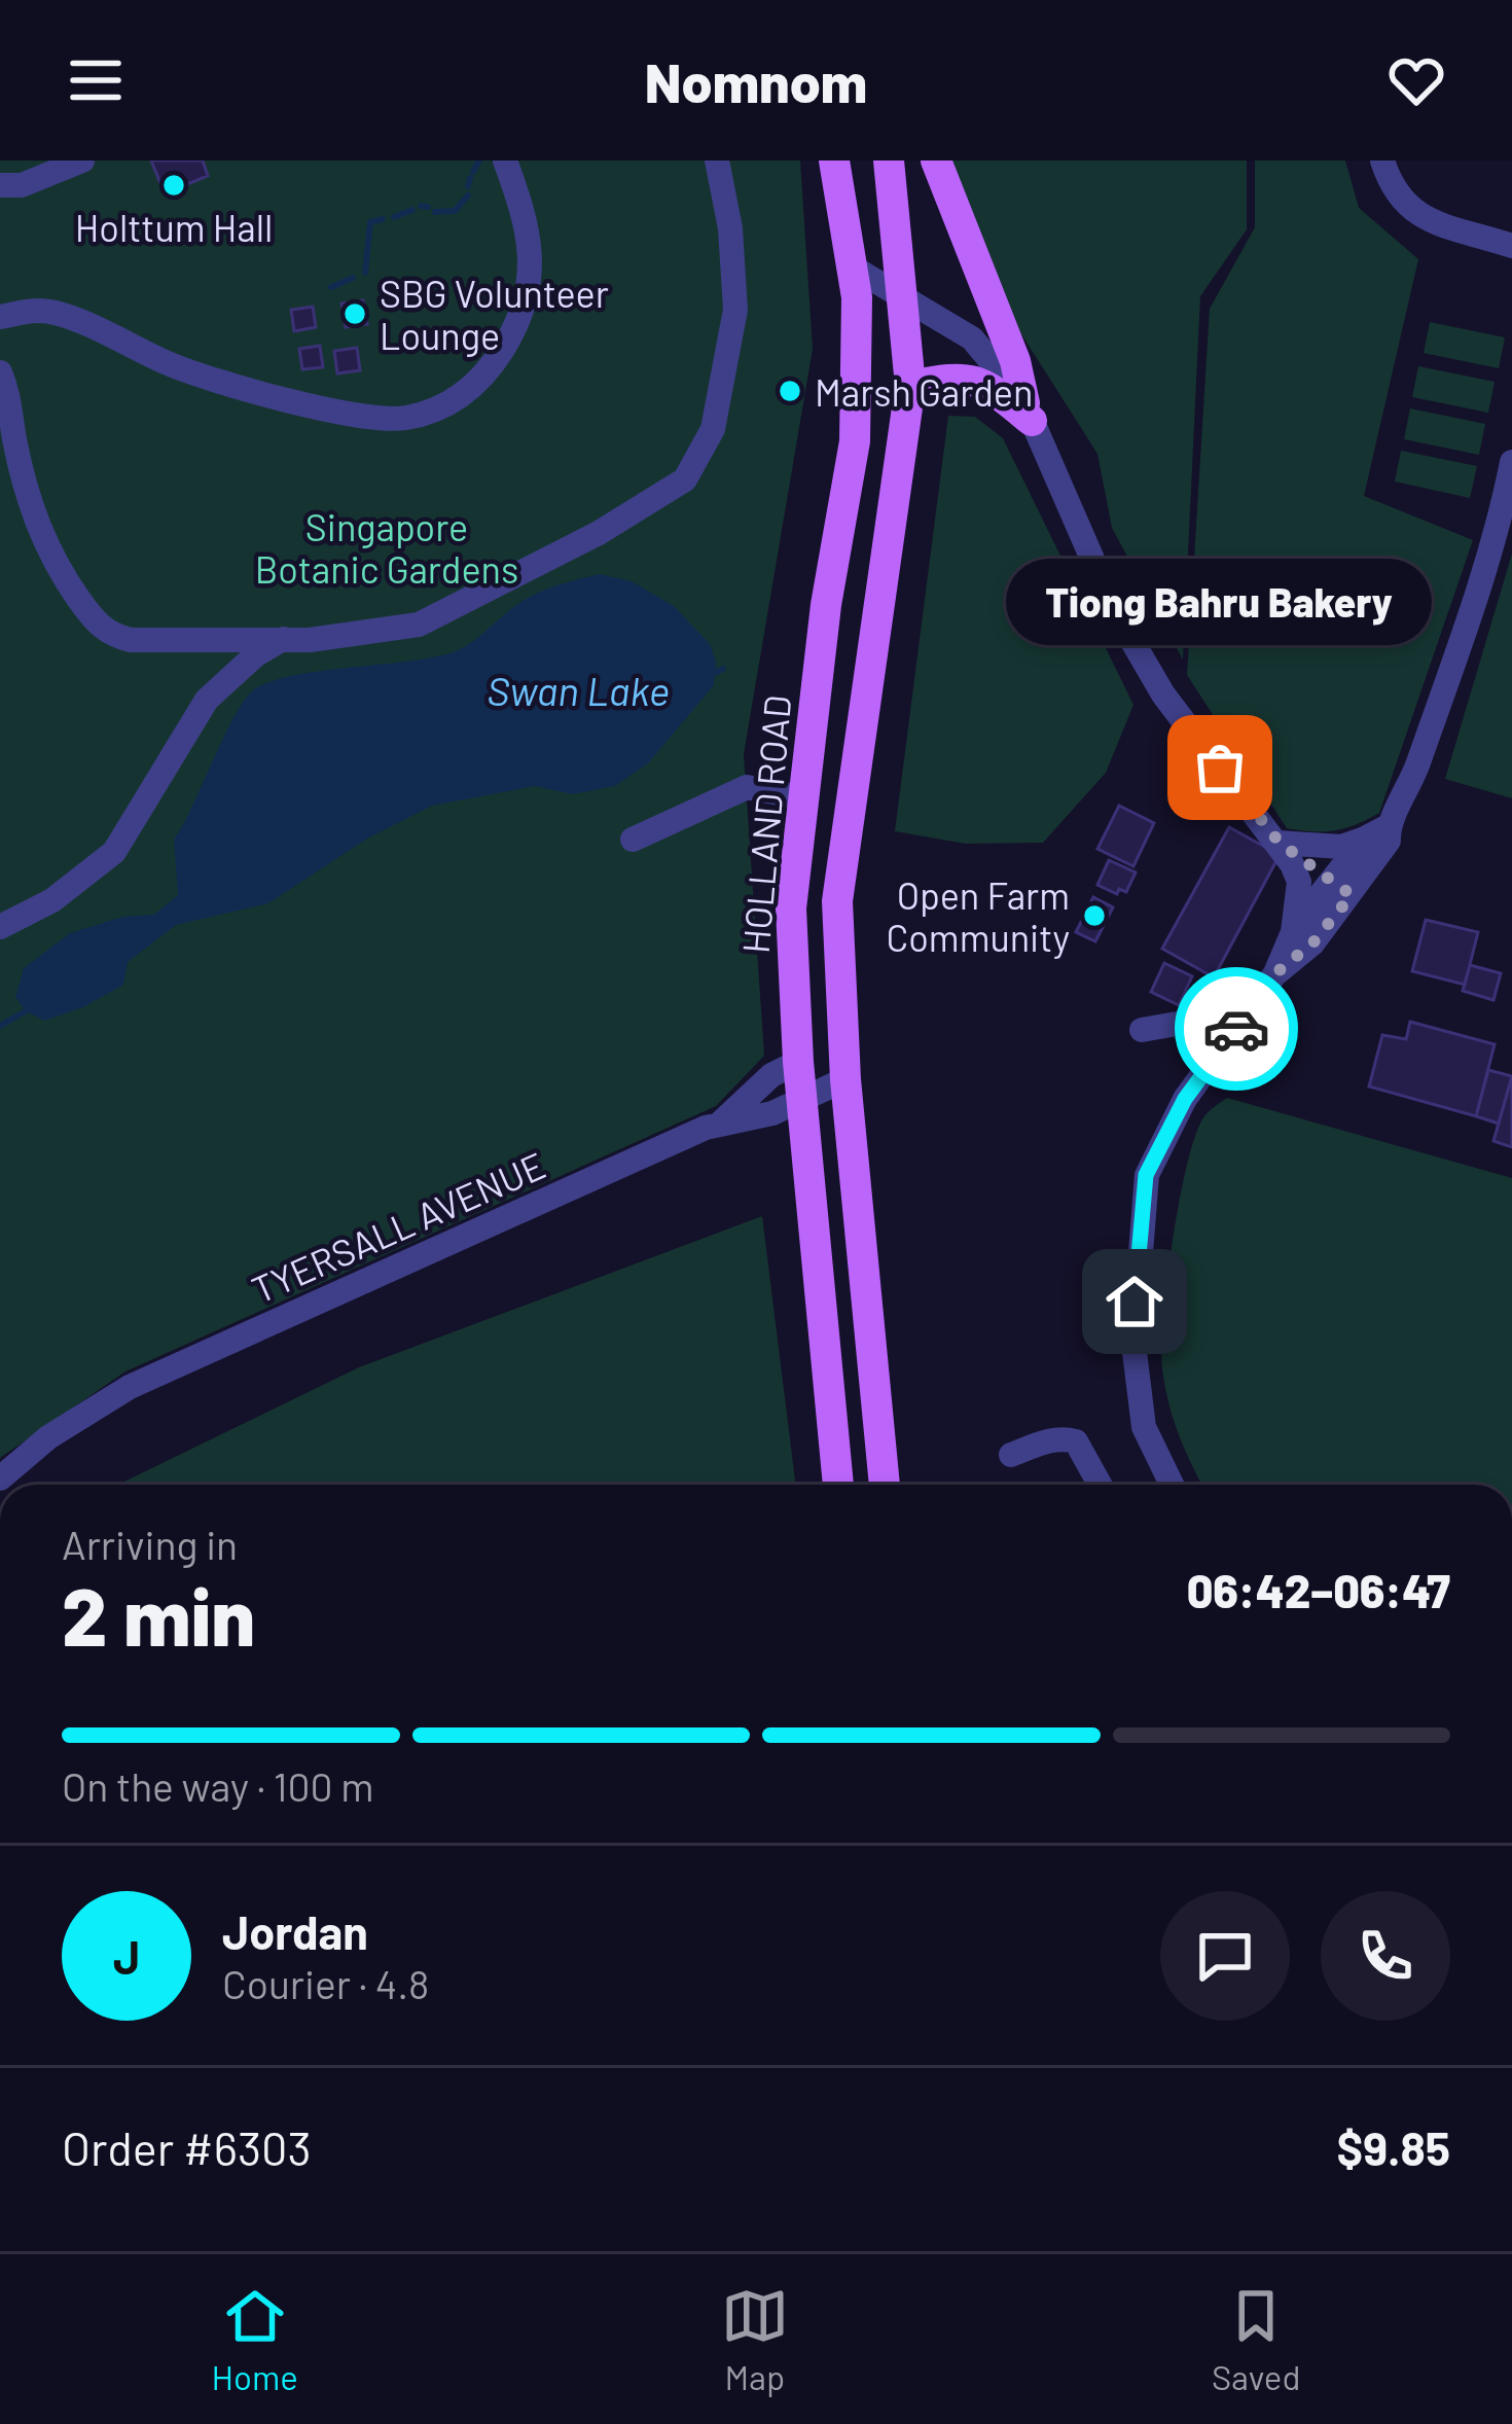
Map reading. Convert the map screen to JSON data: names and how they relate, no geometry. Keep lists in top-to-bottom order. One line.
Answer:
{"streets":{"main road":["HOLLAND ROAD"],"street":["TYERSALL AVENUE"]},"crossings":[["HOLLAND ROAD","TYERSALL AVENUE"]],"water":["Swan Lake"],"parks":["Singapore Botanic Gardens"],"places":["Holttum Hall","SBG Volunteer Lounge","Marsh Garden","Tiong Bahru Bakery","Open Farm Community"],"page":{"header":"Nomnom","bubble":"Tiong Bahru Bakery","heading":["2 min","Arriving in","06:42–06:47"],"panel":["Jordan","Courier · 4.8","Order #6303","$9.85"],"bar":"On the way · 100 m","round":"J","tabs":["Home","Map","Saved"]}}
